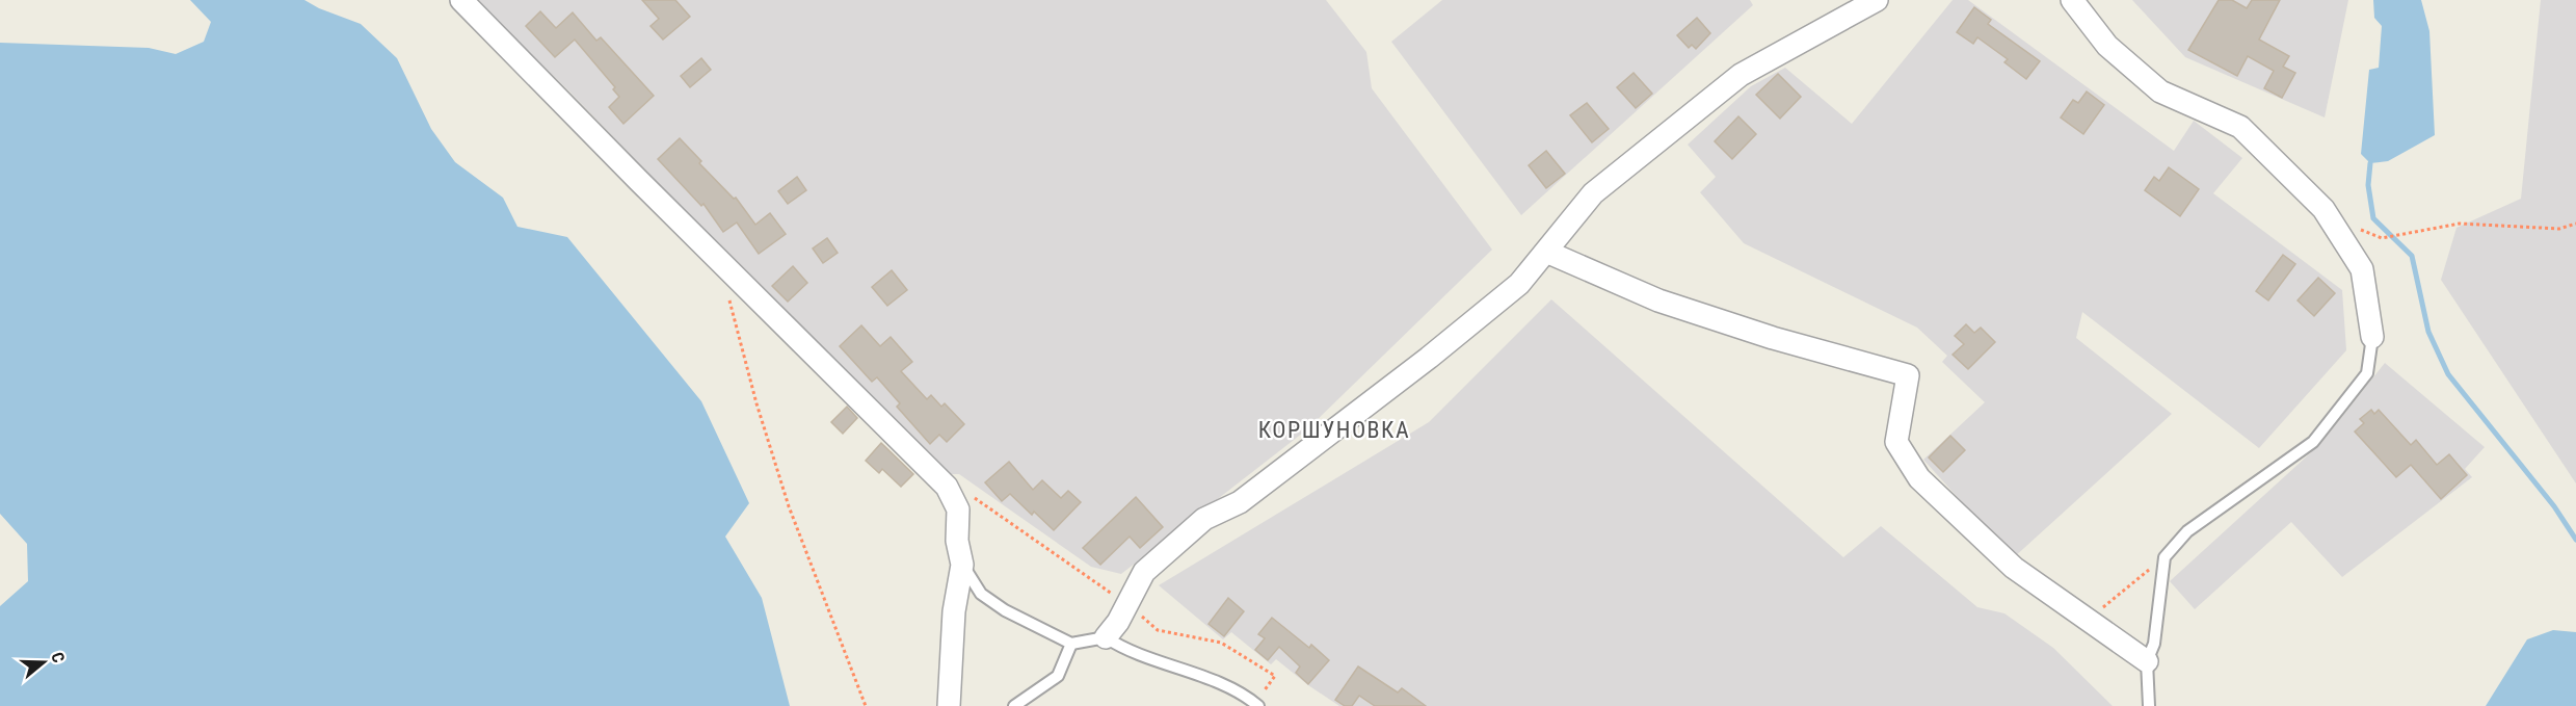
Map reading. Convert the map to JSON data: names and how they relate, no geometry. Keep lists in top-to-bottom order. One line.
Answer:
{"districts":["КОРШУНОВКА"],"north":"right"}
